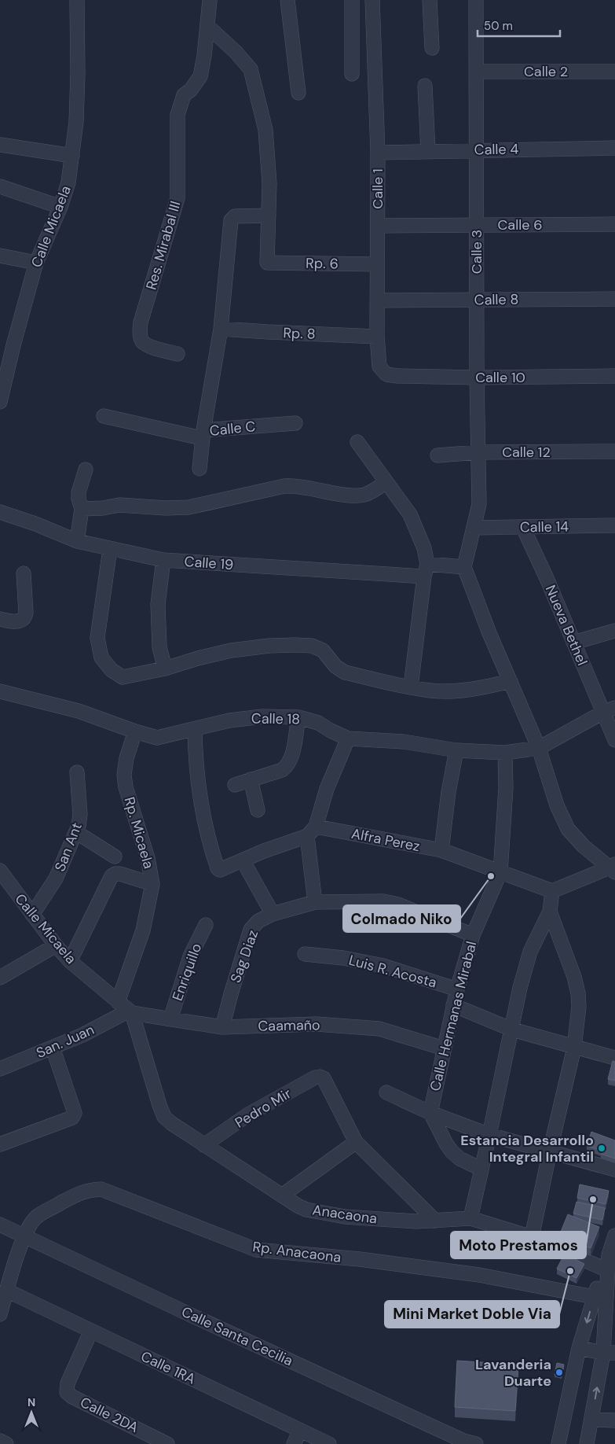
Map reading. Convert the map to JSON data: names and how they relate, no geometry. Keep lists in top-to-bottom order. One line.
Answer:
{"streets":{"street":["Calle 2","Calle 4","Calle 1","Calle 6","Calle Micaela","Res. Mirabal III","Calle 3","Rp. 6","Calle 8","Rp. 8","Calle 10","Calle C","Calle 12","Calle 14","Calle 19","Nueva Bethel","Calle 18","Rp. Micaela","Alfra Perez","San Ant","Sag Diaz","Luis R. Acosta","Enriquillo","Calle Hermanas Mirabal","Caamaño","San. Juan","Pedro Mir","Anacaona","Rp. Anacaona","Calle Santa Cecilia","Calle 1RA","Calle 2DA"]},"crossings":[["Calle 2","Calle 3"],["Calle 4","Calle 1"],["Calle 4","Calle 3"],["Calle 1","Calle 6"],["Calle 1","Rp. 6"],["Calle 1","Calle 8"],["Calle 1","Rp. 8"],["Calle 1","Calle 10"],["Calle 6","Calle 3"],["Calle Micaela","Rp. Micaela"],["Calle Micaela","San Ant"],["Calle Micaela","Caamaño"],["Calle Micaela","San. Juan"],["Calle Micaela","Anacaona"],["Calle 3","Calle 8"],["Calle 3","Calle 10"],["Calle 3","Calle 12"],["Calle 3","Calle 14"],["Calle 3","Calle 19"],["Calle 14","Nueva Bethel"],["Nueva Bethel","Calle 18"],["Calle 18","Rp. Micaela"],["Calle 18","Alfra Perez"],["Calle 18","Calle Hermanas Mirabal"],["Rp. Micaela","Caamaño"],["Rp. Micaela","San. Juan"],["Rp. Micaela","Anacaona"],["Alfra Perez","Calle Hermanas Mirabal"],["Sag Diaz","Calle Hermanas Mirabal"],["Sag Diaz","Caamaño"],["Luis R. Acosta","Calle Hermanas Mirabal"],["Enriquillo","Caamaño"],["Calle Hermanas Mirabal","Caamaño"],["Caamaño","San. Juan"],["Caamaño","Anacaona"],["San. Juan","Anacaona"],["Pedro Mir","Anacaona"],["Rp. Anacaona","Calle Santa Cecilia"],["Rp. Anacaona","Calle 1RA"],["Calle 1RA","Calle 2DA"]],"places":["Colmado Niko","Estancia Desarrollo Integral Infantil","Moto Prestamos","Mini Market Doble Via","Lavanderia Duarte"],"scale_bar":"50 m","north":"top"}
